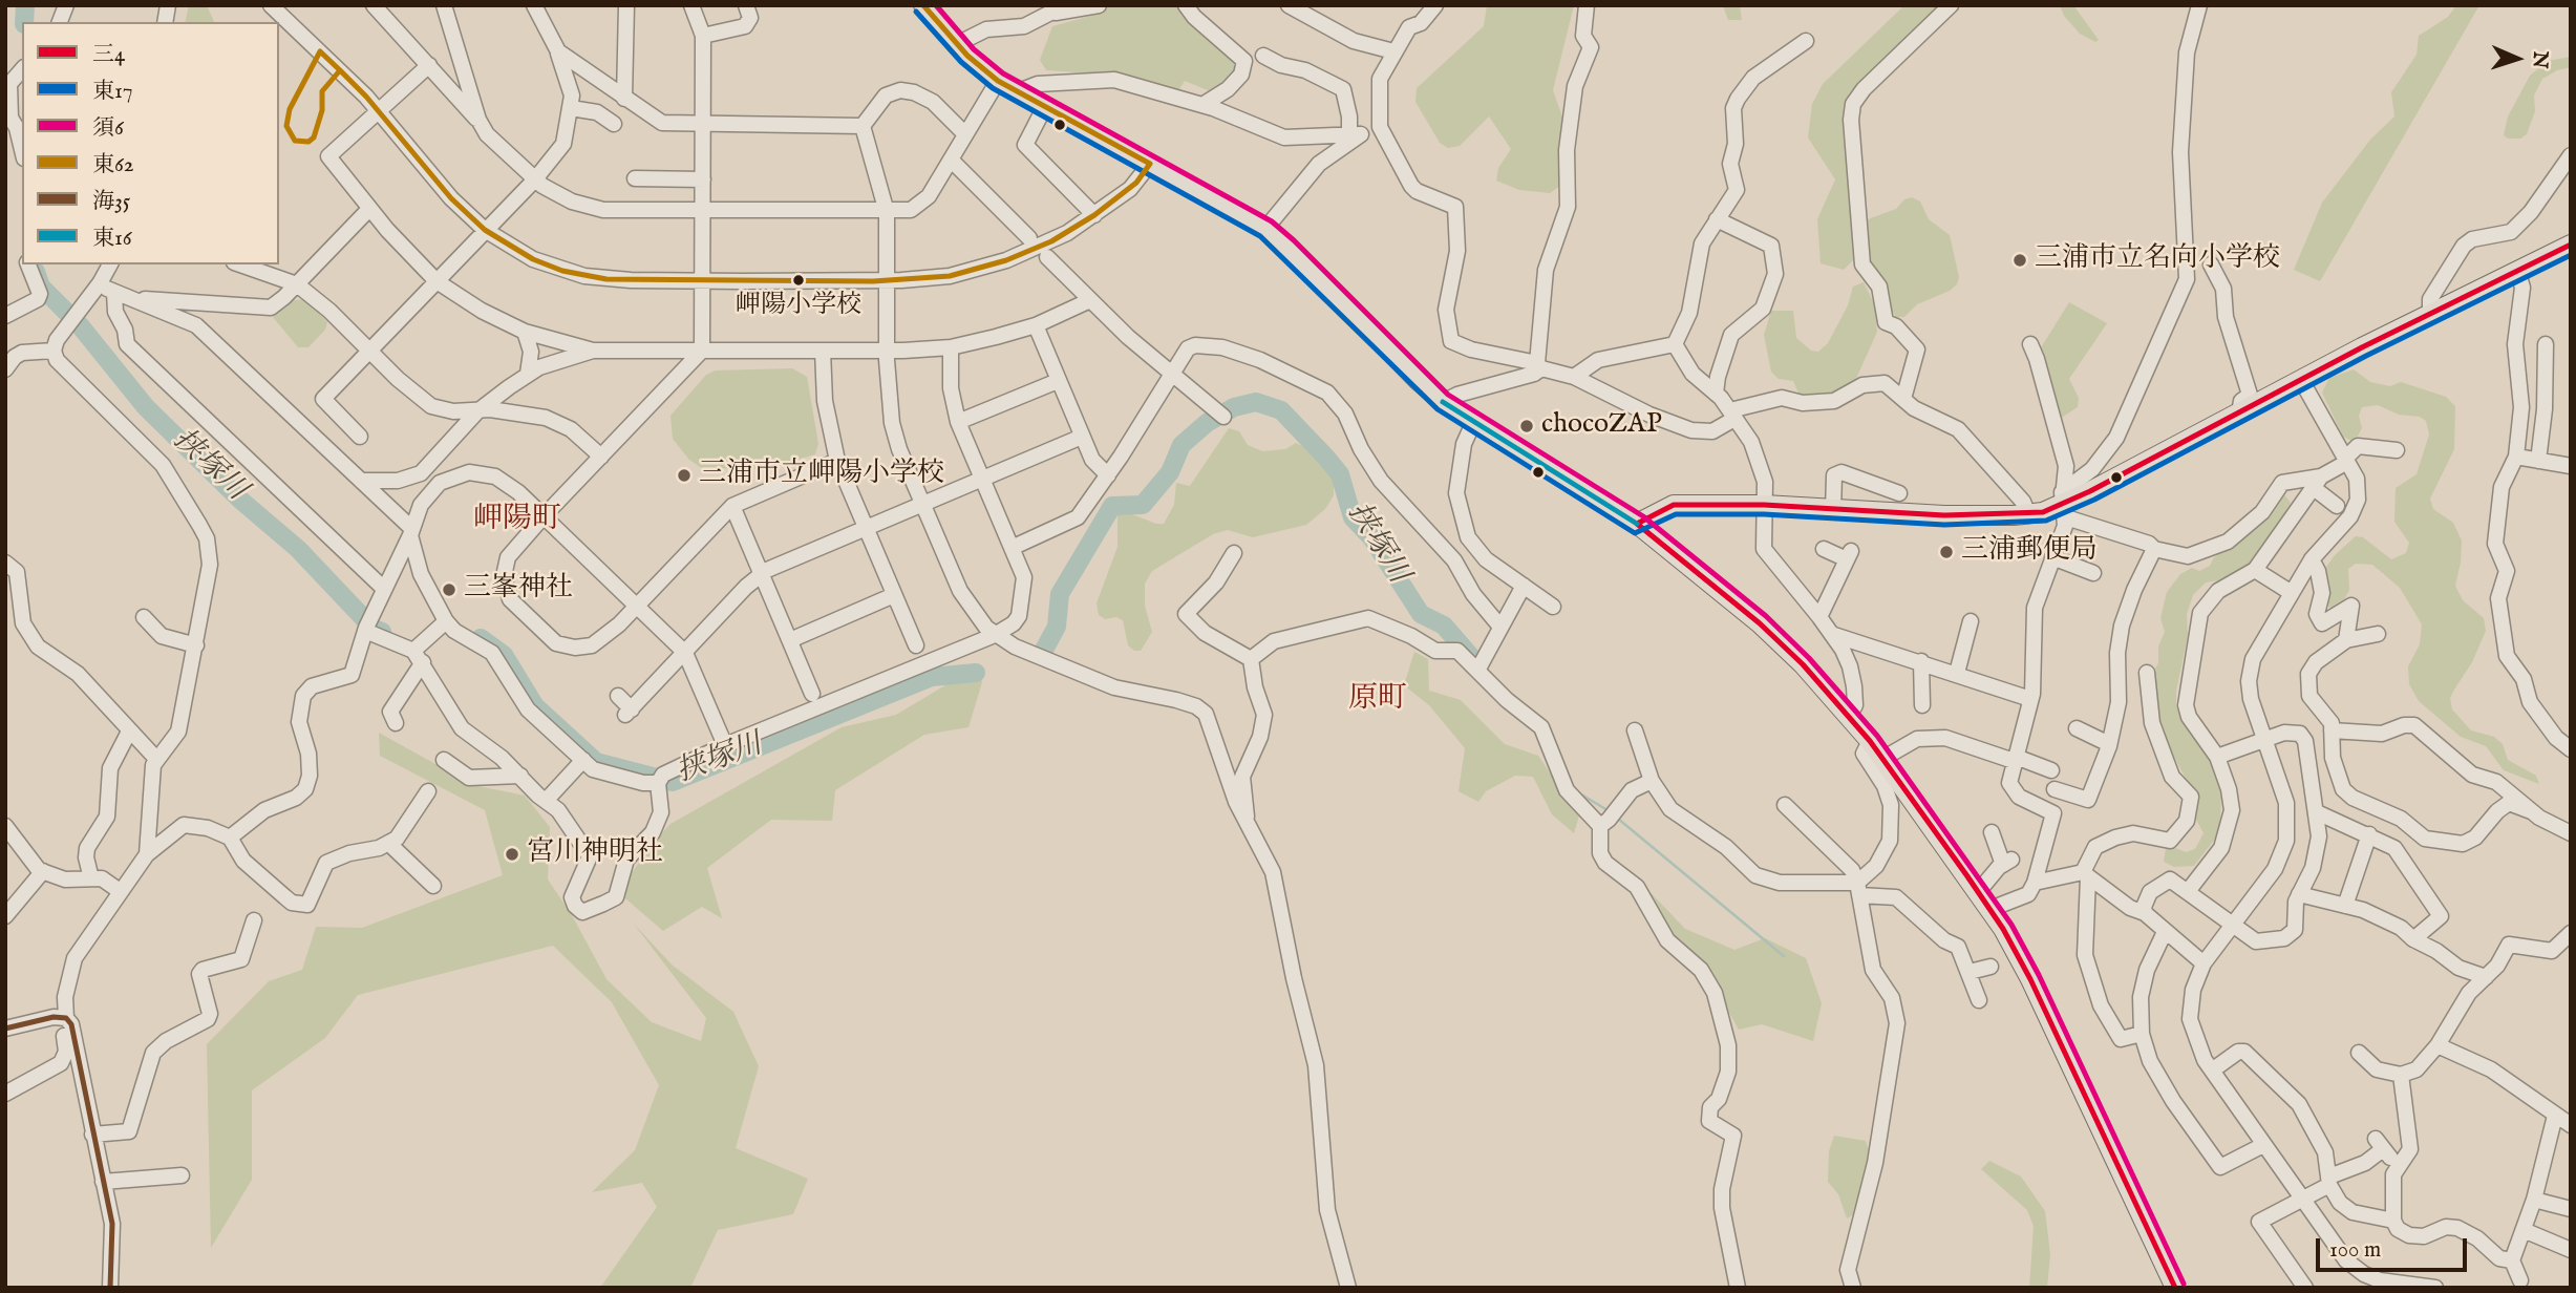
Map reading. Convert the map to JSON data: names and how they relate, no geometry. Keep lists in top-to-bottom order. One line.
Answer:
{"districts":["岬陽町","原町"],"water":["挟塚川"],"places":["三浦市立名向小学校","岬陽小学校","chocoZAP","三浦市立岬陽小学校","三浦郵便局","三峯神社","宮川神明社"],"lines":["transit line 須6","transit line 東62","transit line 東17","transit line 三4","transit line 東16","transit line 海35"],"legend":["三4","東17","須6","東62","海35","東16"],"scale_bar":"100 m","north":"right"}
